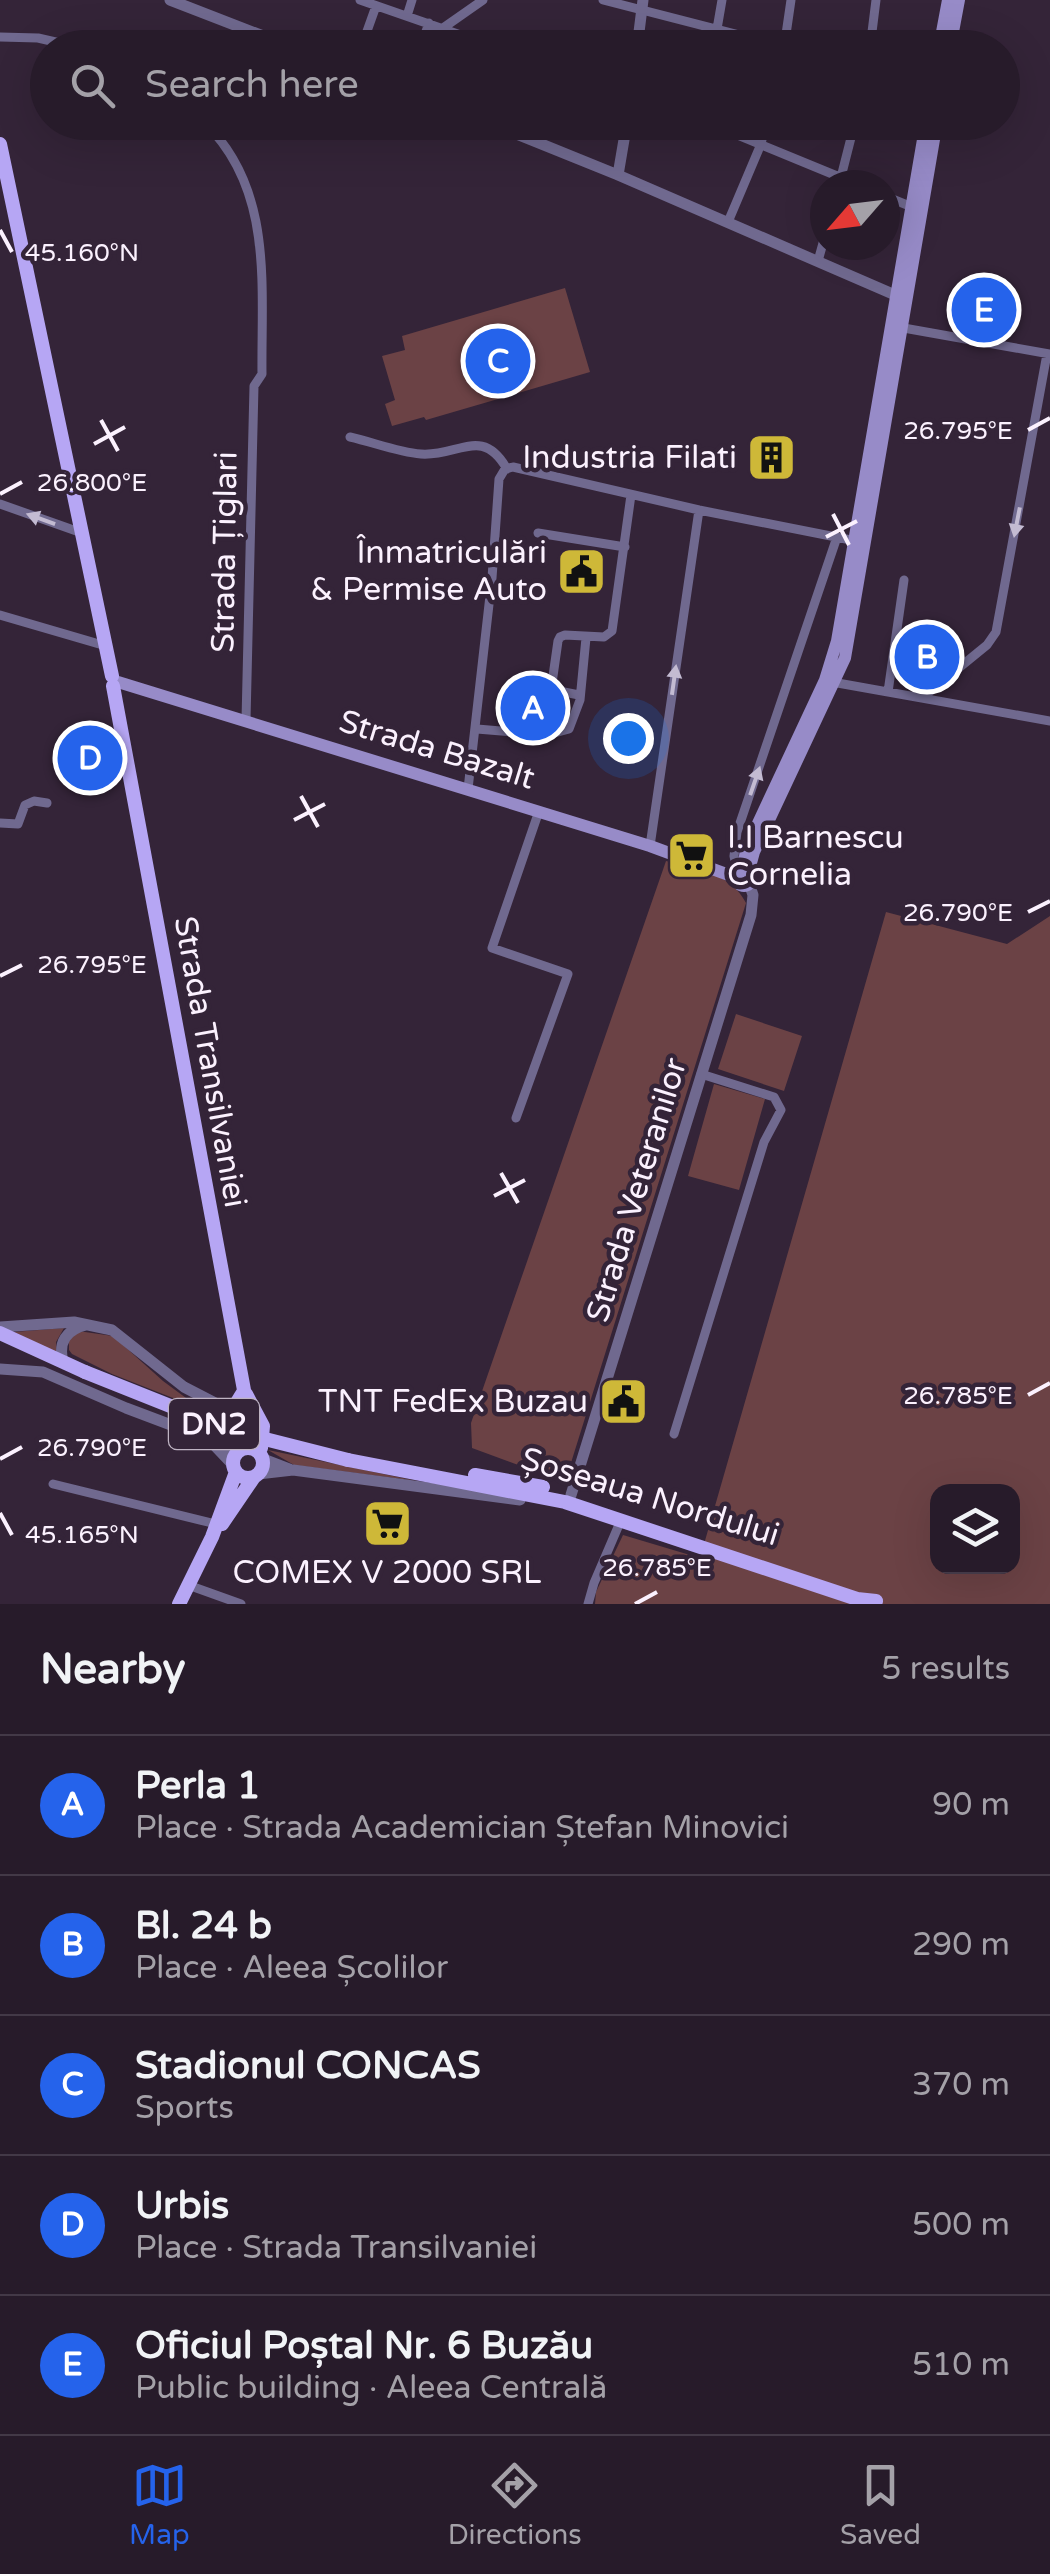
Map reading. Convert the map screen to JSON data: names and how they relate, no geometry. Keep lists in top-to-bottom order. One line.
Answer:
{"streets":{"main road":["Strada Bazalt","Strada Transilvaniei","DN2","Șoseaua Nordului"],"street":["Strada Țiglari","Strada Veteranilor"]},"crossings":[["Strada Țiglari","Strada Bazalt"],["Strada Bazalt","Strada Transilvaniei"],["Strada Bazalt","Strada Veteranilor"],["Strada Transilvaniei","Șoseaua Nordului"],["Strada Veteranilor","Șoseaua Nordului"]],"places":{"building":["Industria Filati"],"public building":["Înmatriculări & Permise Auto","TNT FedEx Buzau"],"supermarket":["I.I Barnescu Cornelia","COMEX V 2000 SRL"]},"north":"bottom left","page":{"search":"Search here","pins":["E","C","B","A","D"],"heading":["Nearby","5 results"],"list":[{"mark":"A","name":"Perla 1","note":"Place · Strada Academician Ștefan Minovici","value":"90 m"},{"mark":"B","name":"Bl. 24 b","note":"Place · Aleea Școlilor","value":"290 m"},{"mark":"C","name":"Stadionul CONCAS","note":"Sports","value":"370 m"},{"mark":"D","name":"Urbis","note":"Place · Strada Transilvaniei","value":"500 m"},{"mark":"E","name":"Oficiul Poștal Nr. 6 Buzău","note":"Public building · Aleea Centrală","value":"510 m"}],"nav":["Map","Directions","Saved"]},"coordinates":["45.160°N","26.795°E","26.800°E","26.790°E","26.785°E","45.165°N"]}
